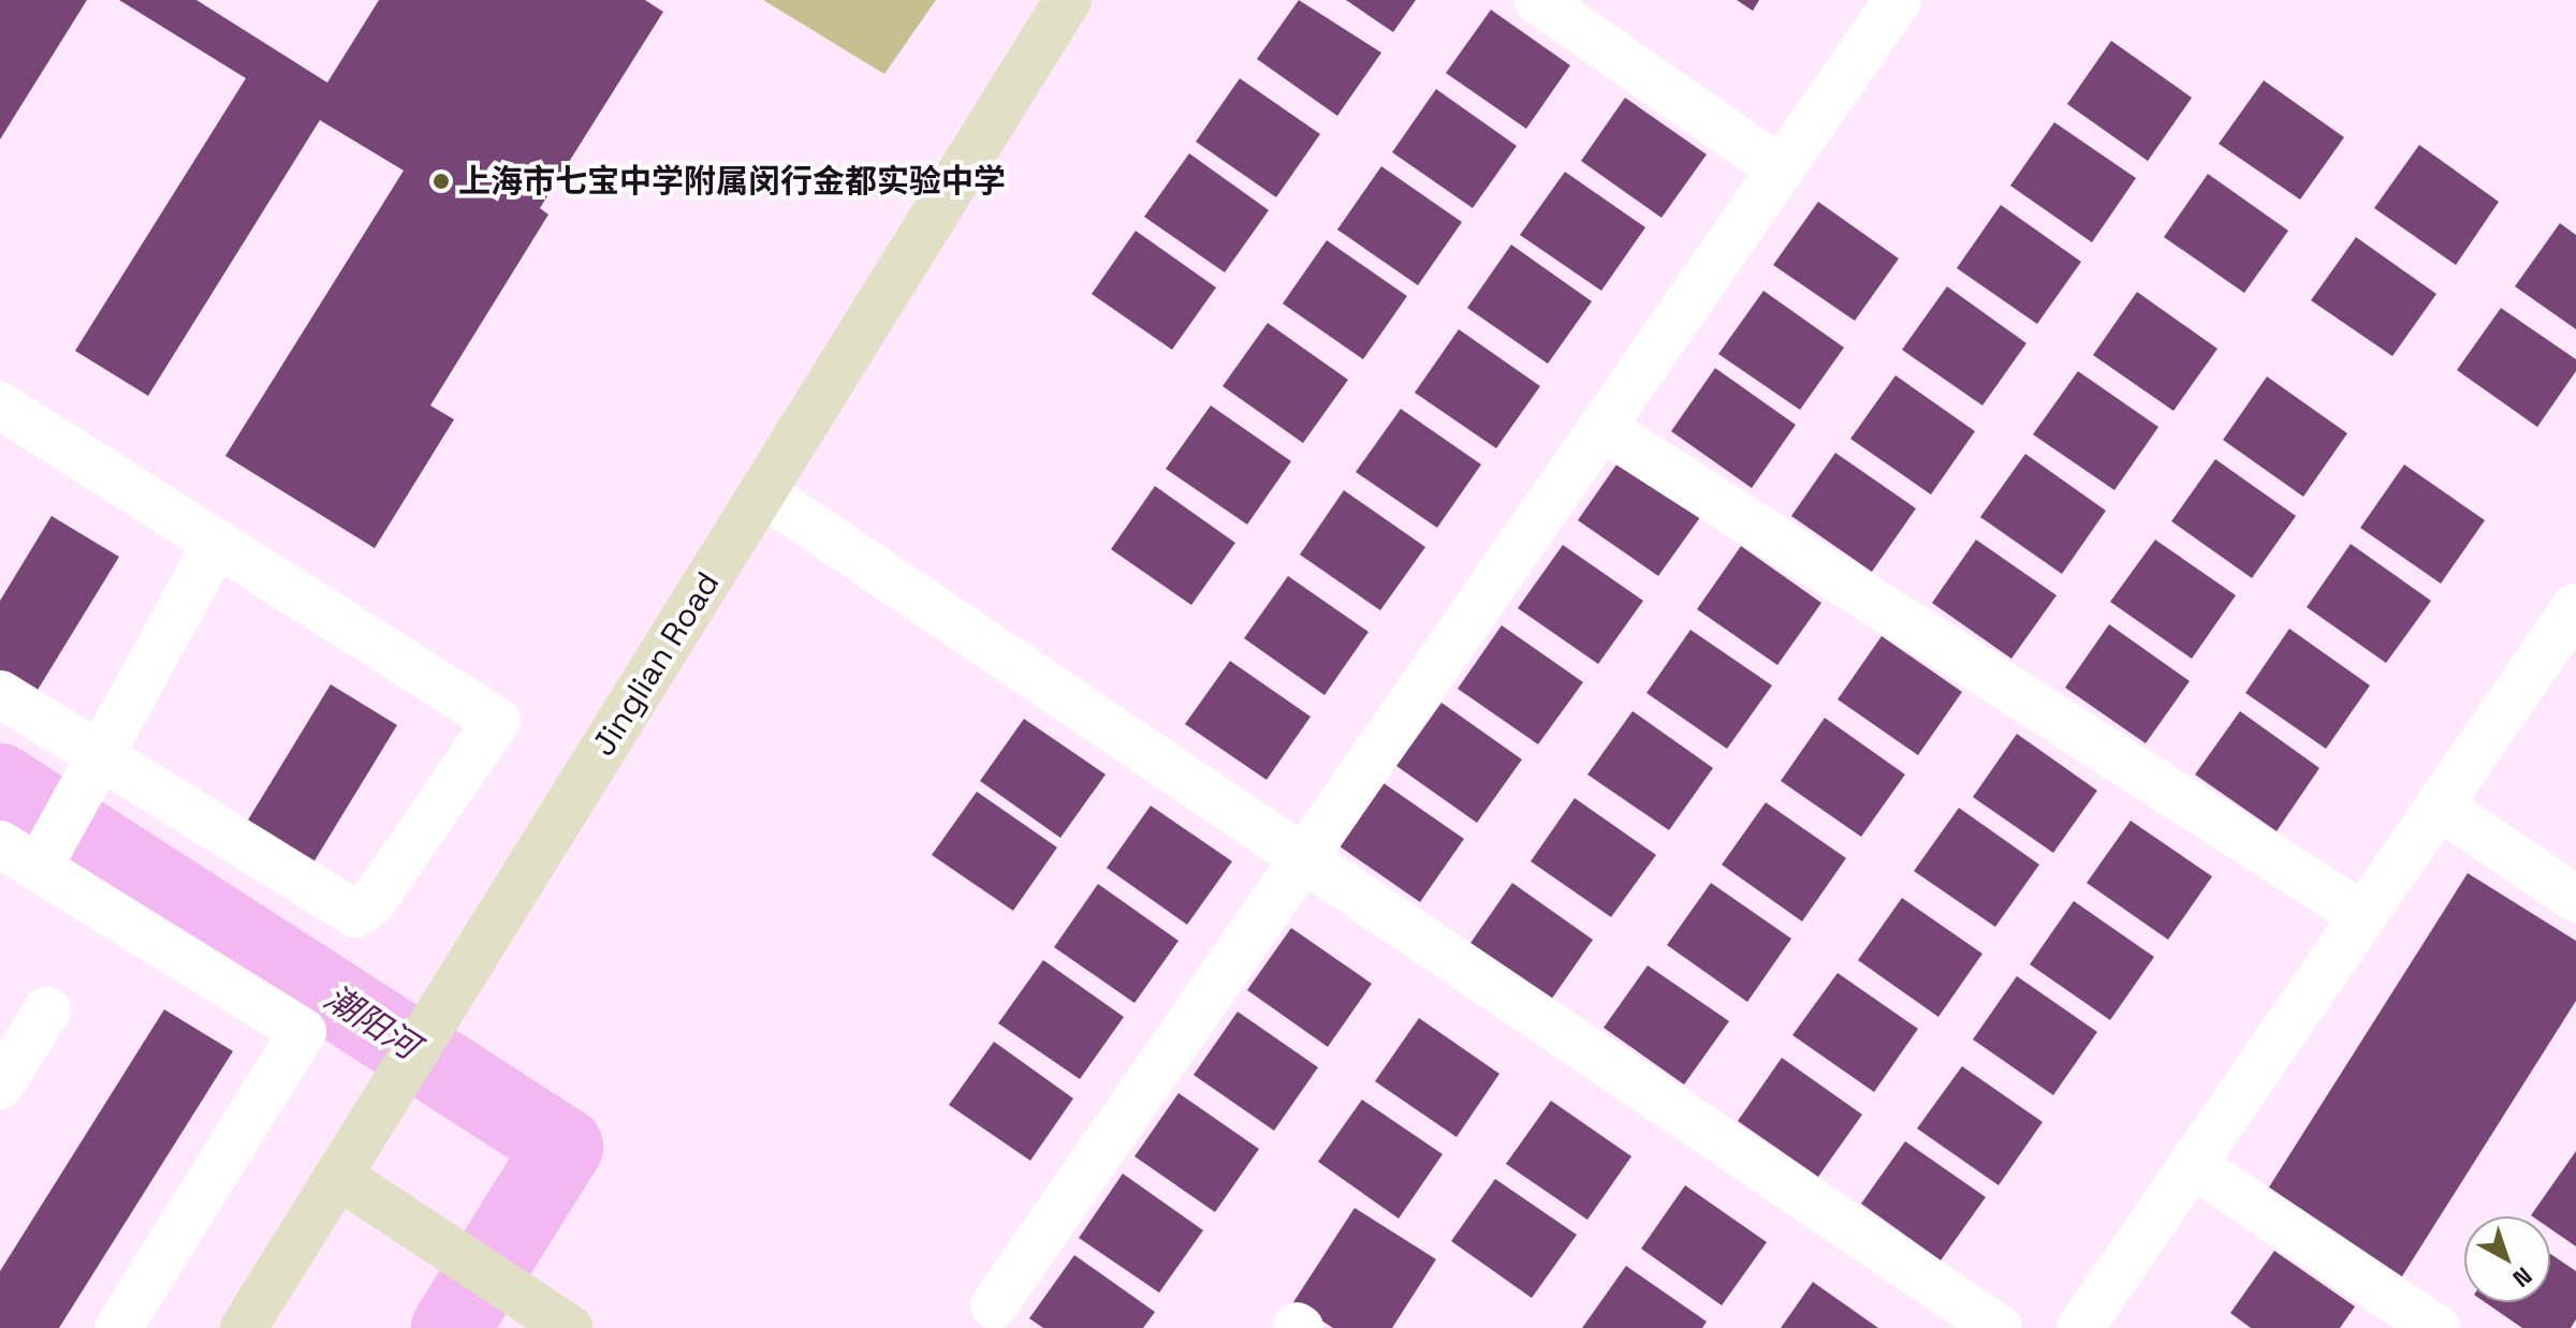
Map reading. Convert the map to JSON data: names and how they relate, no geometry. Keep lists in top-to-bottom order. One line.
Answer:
{"streets":{"street":["Jinglian Road"]},"water":["潮阳河"],"places":["上海市七宝中学附属闵行金都实验中学"],"north":"bottom right"}
